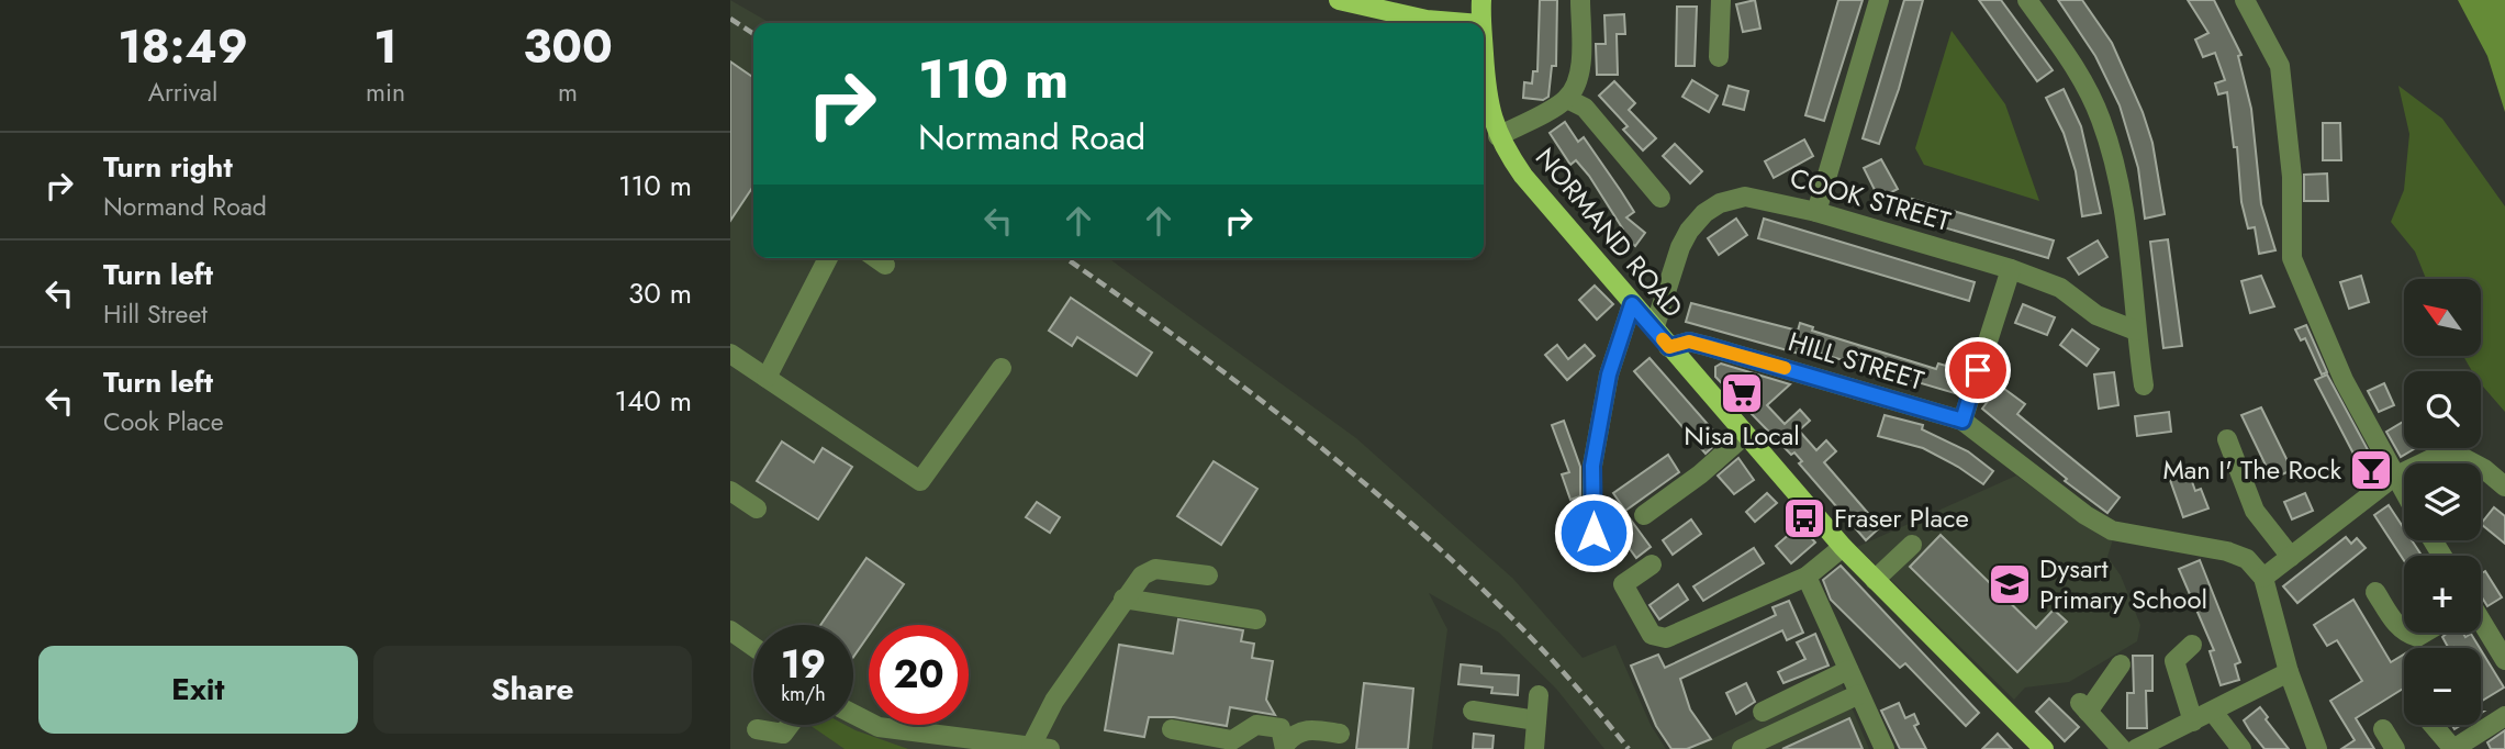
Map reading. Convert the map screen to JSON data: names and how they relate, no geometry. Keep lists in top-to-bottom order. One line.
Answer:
{"streets":{"main road":["NORMAND ROAD"],"street":["COOK STREET","HILL STREET"]},"crossings":[["COOK STREET","NORMAND ROAD"],["NORMAND ROAD","HILL STREET"]],"places":{"supermarket":["Nisa Local"],"bar":["Man I' The Rock"],"bus stop":["Fraser Place"],"school or university":["Dysart Primary School"]},"north":"top left","page":{"eta":["18:49","Arrival","1","min","300","m"],"turn":["110 m","Normand Road"],"list":[{"name":"Turn right","note":"Normand Road","value":"110 m"},{"name":"Turn left","note":"Hill Street","value":"30 m"},{"name":"Turn left","note":"Cook Place","value":"140 m"}],"map_buttons":["+","−"],"speed":"19 km/h","limit":"20","buttons":["Exit","Share"]}}
